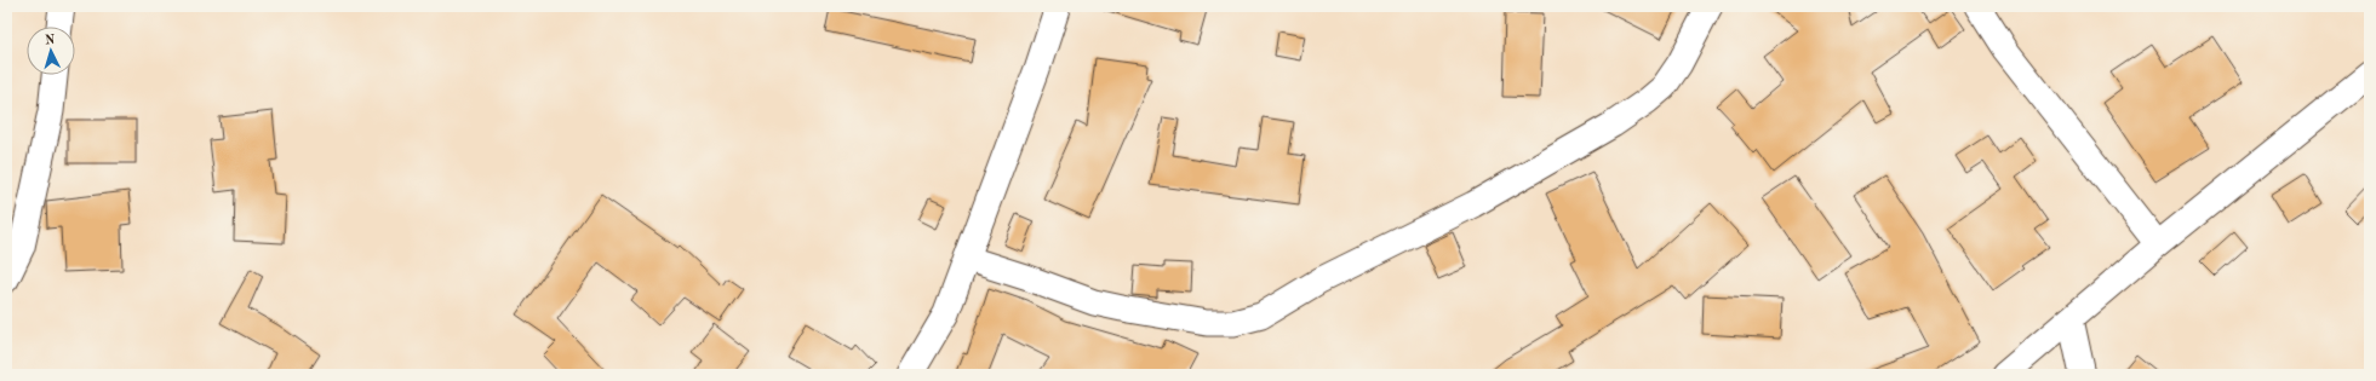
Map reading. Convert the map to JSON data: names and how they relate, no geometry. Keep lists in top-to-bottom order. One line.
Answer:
{"north":"top"}
